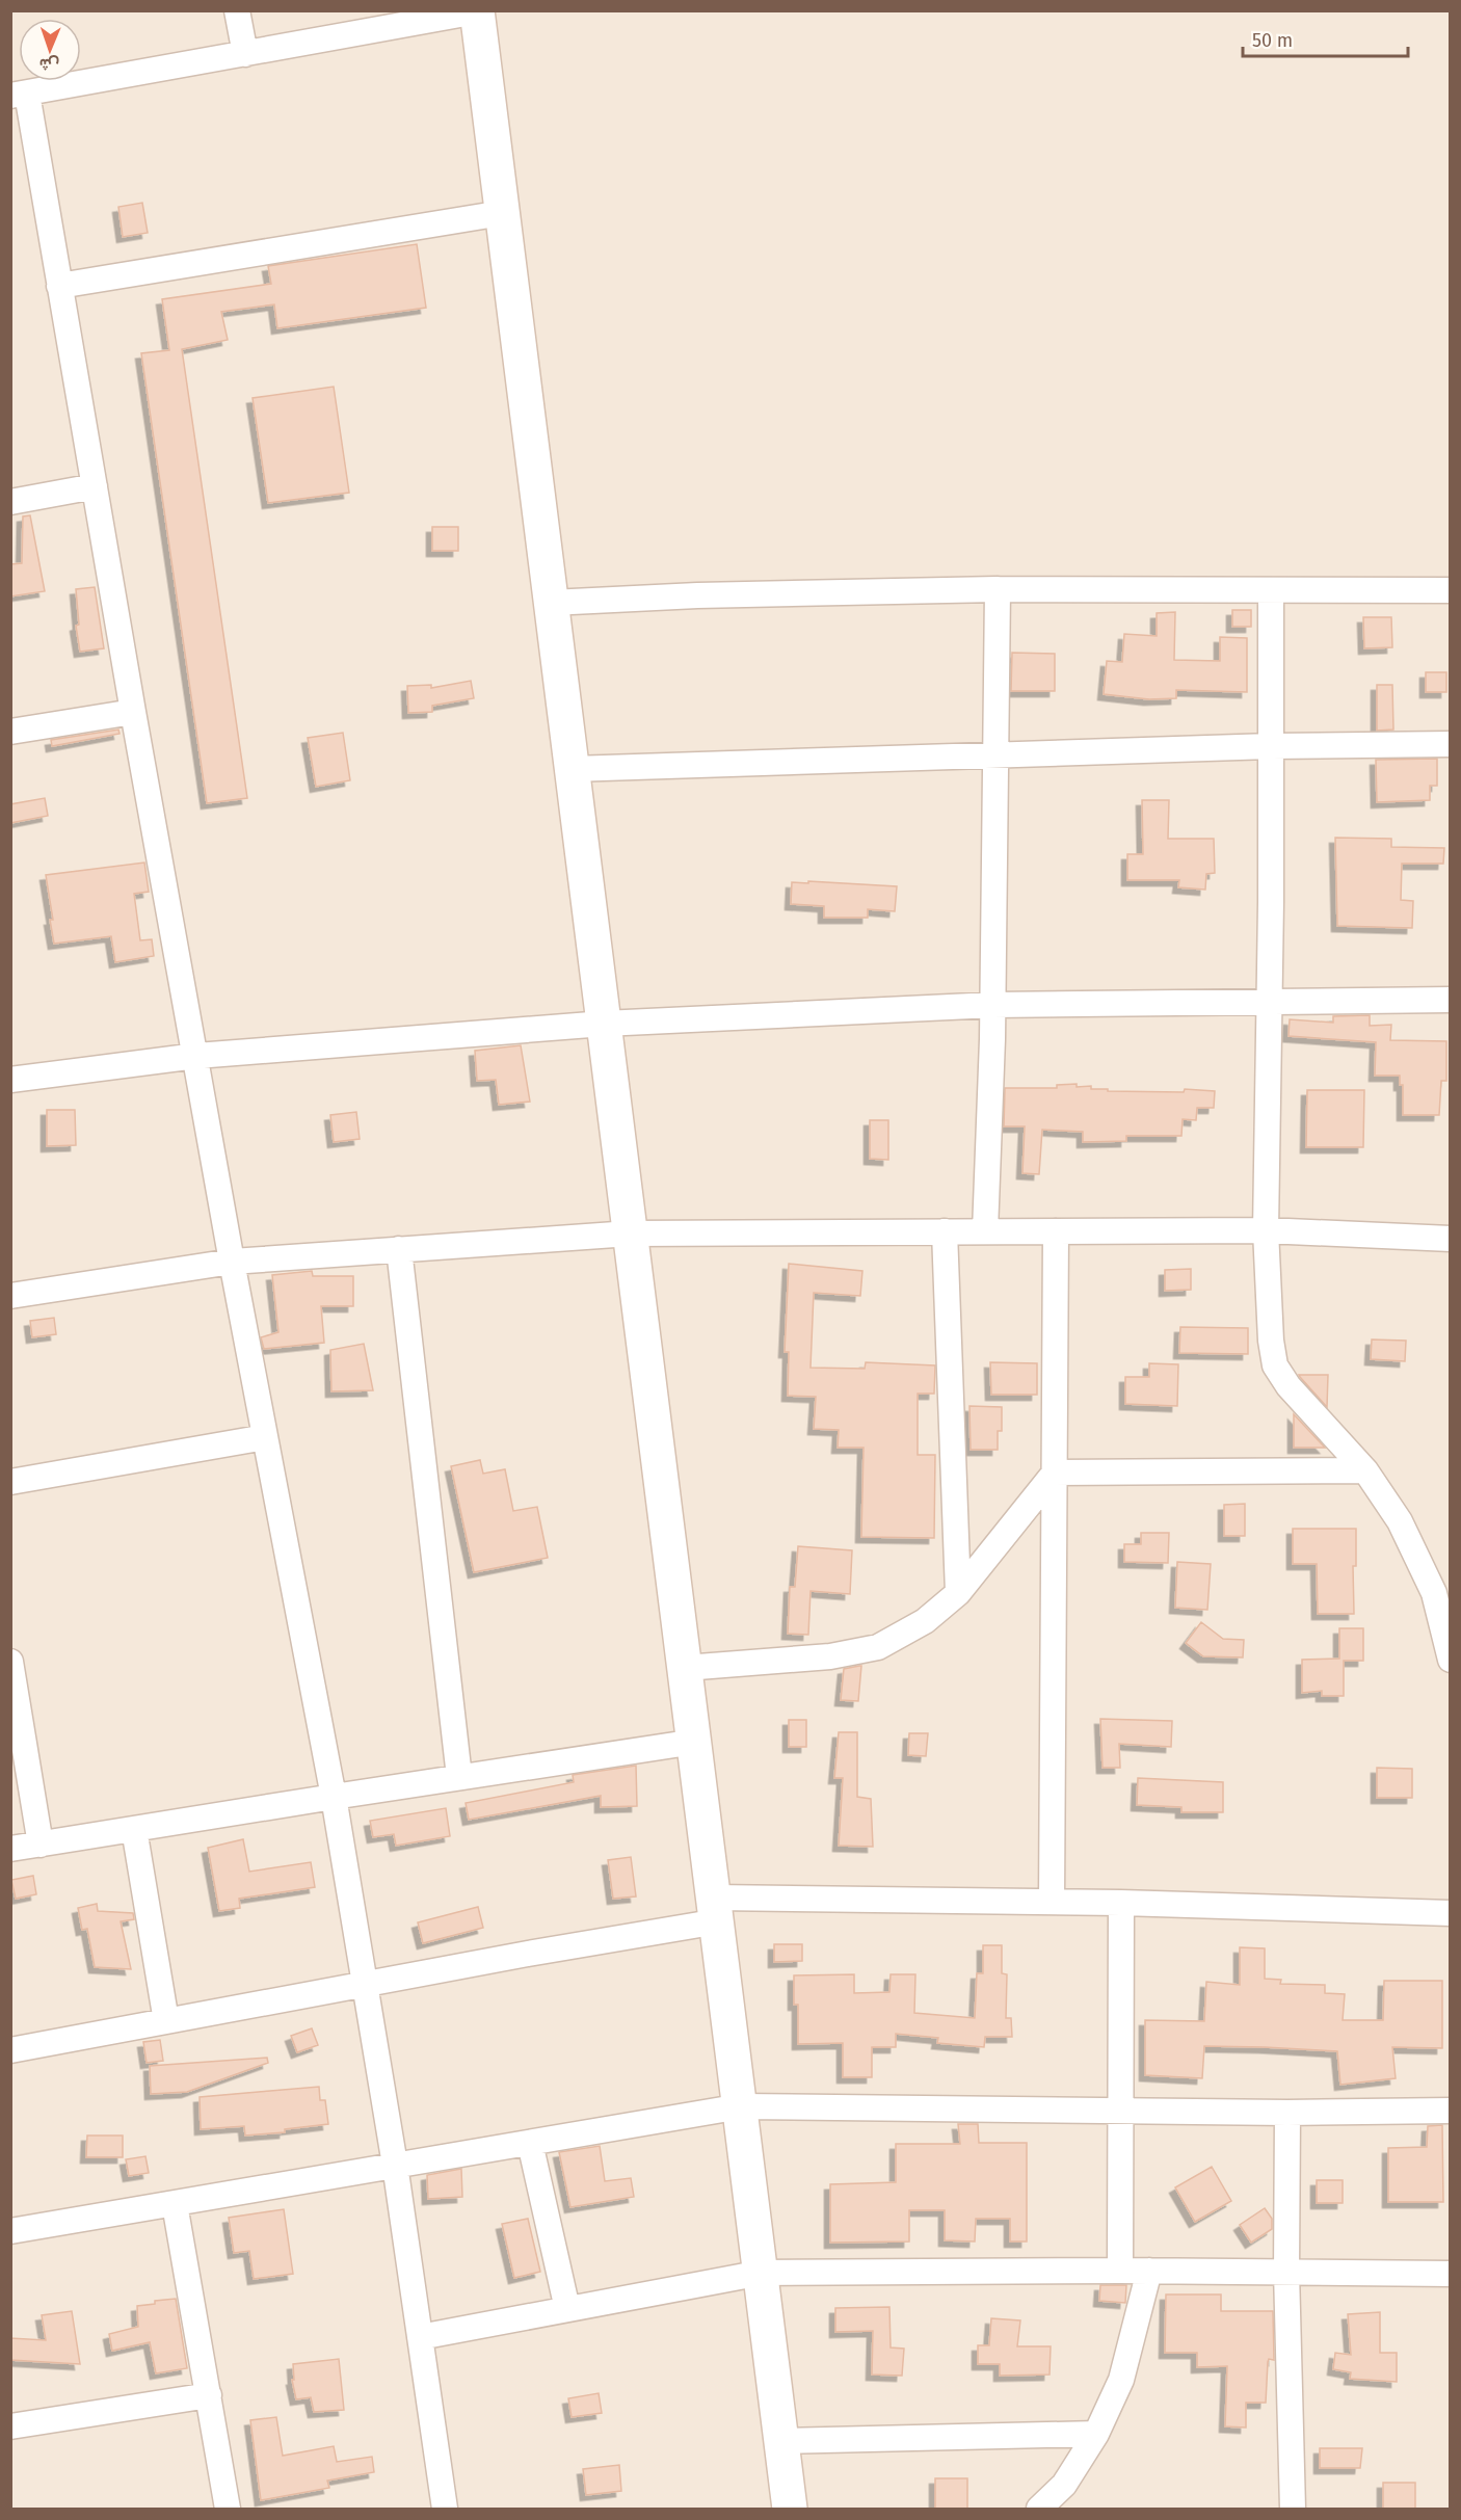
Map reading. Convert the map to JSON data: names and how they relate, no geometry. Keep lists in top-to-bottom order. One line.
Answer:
{"scale_bar":"50 m","north":"bottom"}
